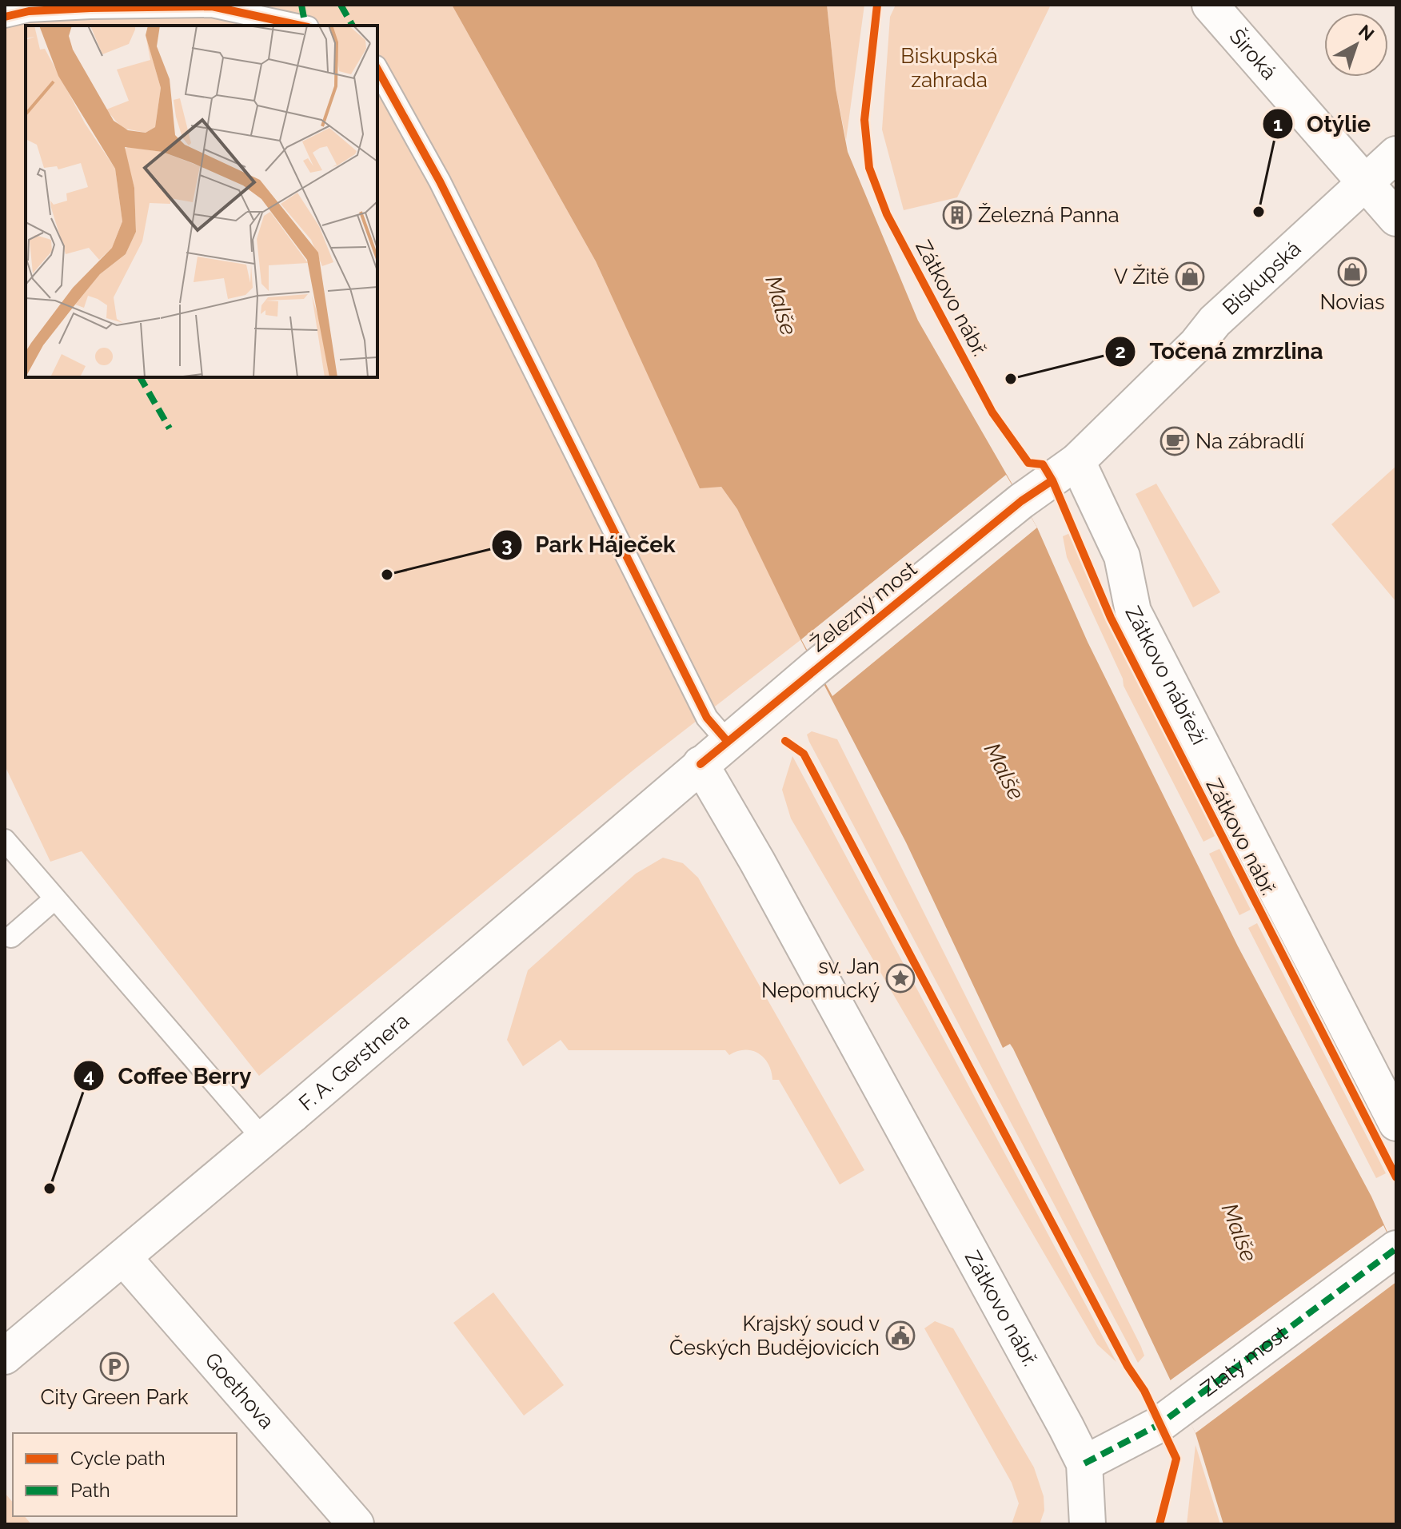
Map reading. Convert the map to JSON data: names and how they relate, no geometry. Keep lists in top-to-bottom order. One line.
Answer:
{"streets":{"street":["Široká","Biskupská","Zátkovo nábř.","Železný most","Zátkovo nábřeží","F. A. Gerstnera","Zlatý most","Goethova"]},"crossings":[["Široká","Biskupská"],["Biskupská","Železný most"],["Biskupská","Zátkovo nábřeží"],["Zátkovo nábř.","Železný most"],["Zátkovo nábř.","F. A. Gerstnera"],["Zátkovo nábř.","Zlatý most"],["Železný most","Zátkovo nábřeží"],["Železný most","F. A. Gerstnera"],["F. A. Gerstnera","Goethova"]],"water":["Malše"],"parks":["Biskupská zahrada"],"places":{"other":["Otýlie","Točená zmrzlina","Park Háječek","Coffee Berry"],"building":["Železná Panna"],"shop":["Novias","V Žitě"],"cafe":["Na zábradlí"],"place":["sv. Jan Nepomucký"],"public building":["Krajský soud v Českých Budějovicích"],"parking":["City Green Park"]},"legend":["Cycle path","Path"],"north":"top right"}
